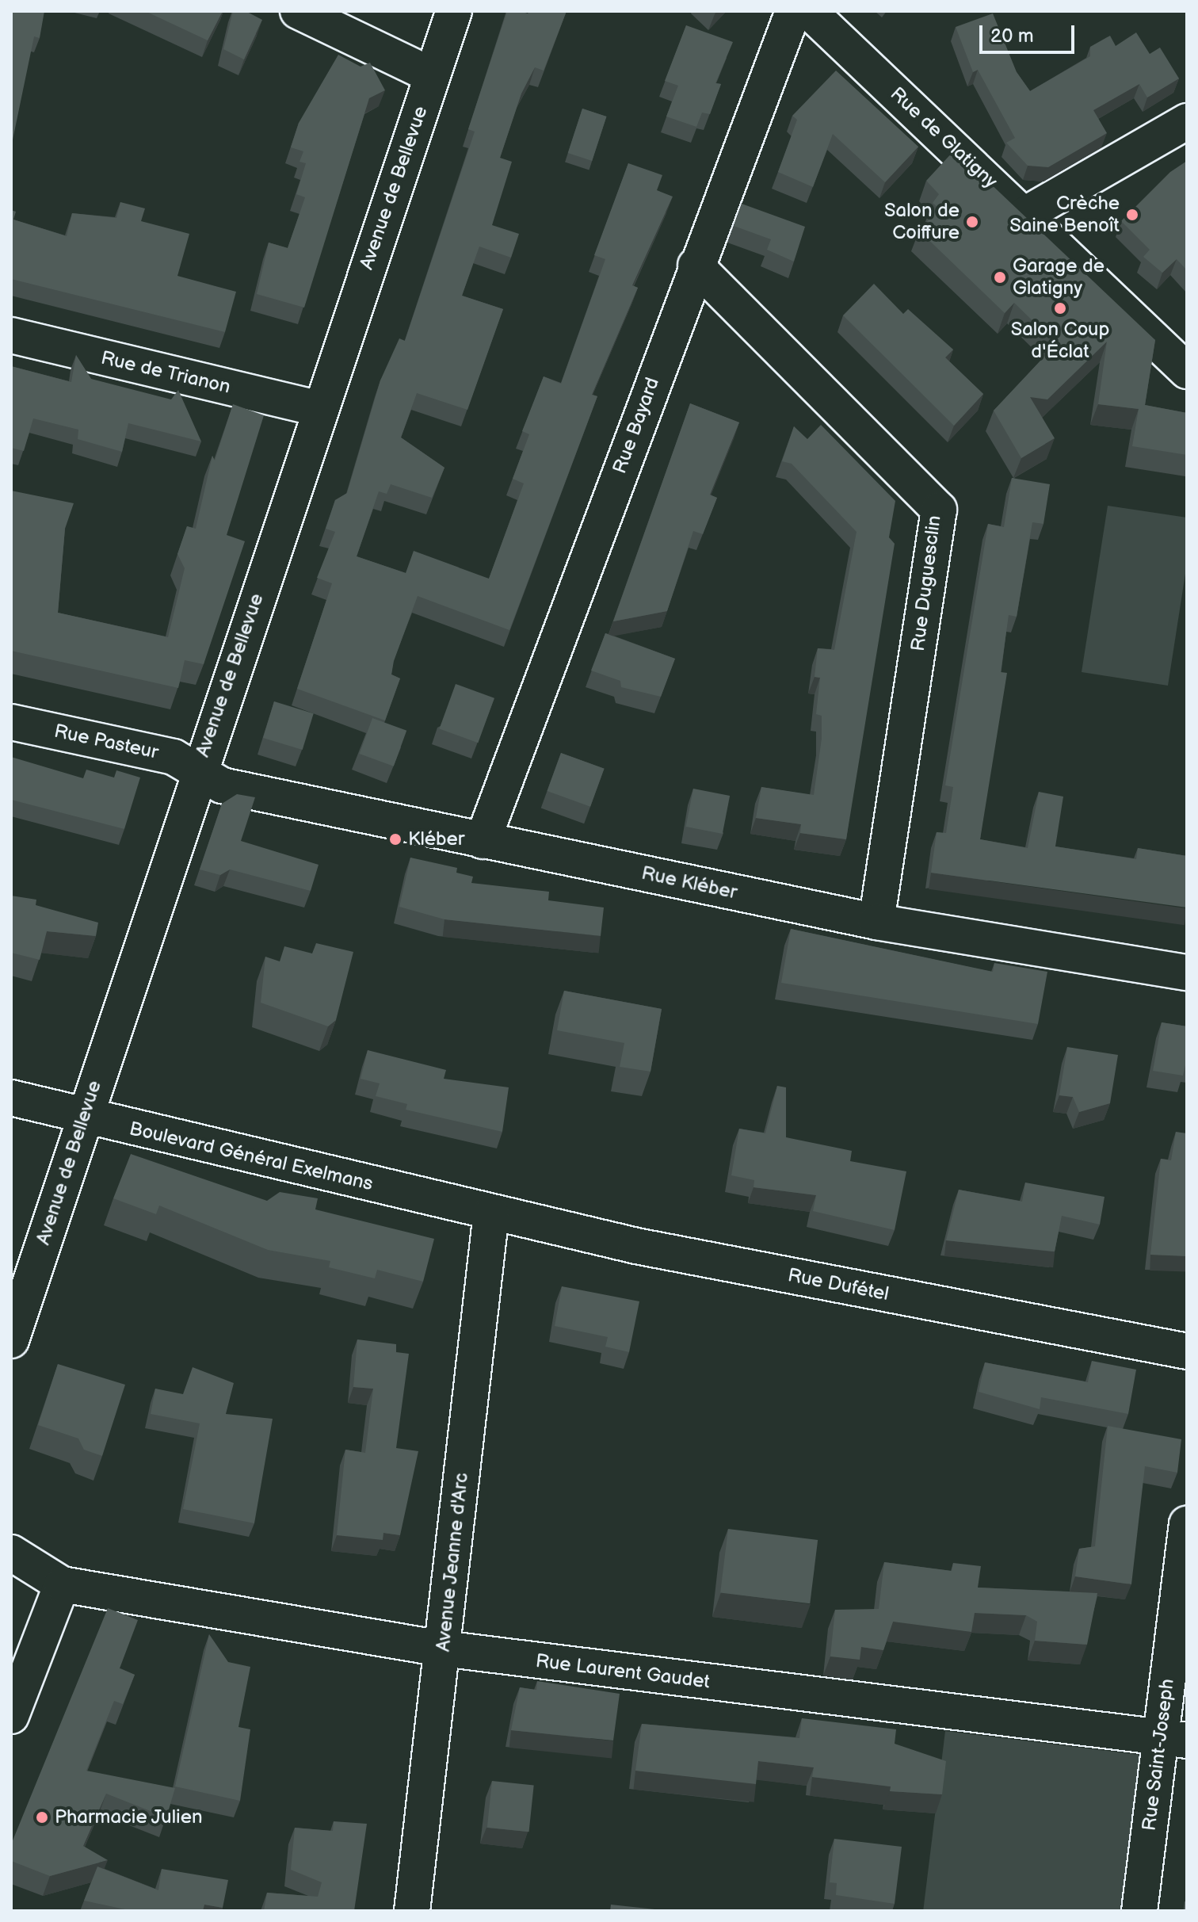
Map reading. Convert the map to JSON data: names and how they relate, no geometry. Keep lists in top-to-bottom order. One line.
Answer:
{"streets":{"street":["Rue de Glatigny","Avenue de Bellevue","Rue de Trianon","Rue Bayard","Rue Duguesclin","Rue Pasteur","Rue Kléber","Boulevard Général Exelmans","Rue Dufétel","Avenue Jeanne d'Arc","Rue Laurent Gaudet","Rue Saint-Joseph"]},"crossings":[["Avenue de Bellevue","Rue de Trianon"],["Avenue de Bellevue","Rue Pasteur"],["Avenue de Bellevue","Rue Kléber"],["Avenue de Bellevue","Boulevard Général Exelmans"],["Rue Bayard","Rue Duguesclin"],["Rue Bayard","Rue Kléber"],["Rue Duguesclin","Rue Kléber"],["Rue Pasteur","Rue Kléber"],["Boulevard Général Exelmans","Rue Dufétel"],["Boulevard Général Exelmans","Avenue Jeanne d'Arc"],["Rue Dufétel","Avenue Jeanne d'Arc"],["Avenue Jeanne d'Arc","Rue Laurent Gaudet"],["Rue Laurent Gaudet","Rue Saint-Joseph"]],"places":["Crèche Saine Benoît","Salon de Coiffure","Garage de Glatigny","Salon Coup d'Éclat","Kléber","Pharmacie Julien"],"scale_bar":"20 m"}
